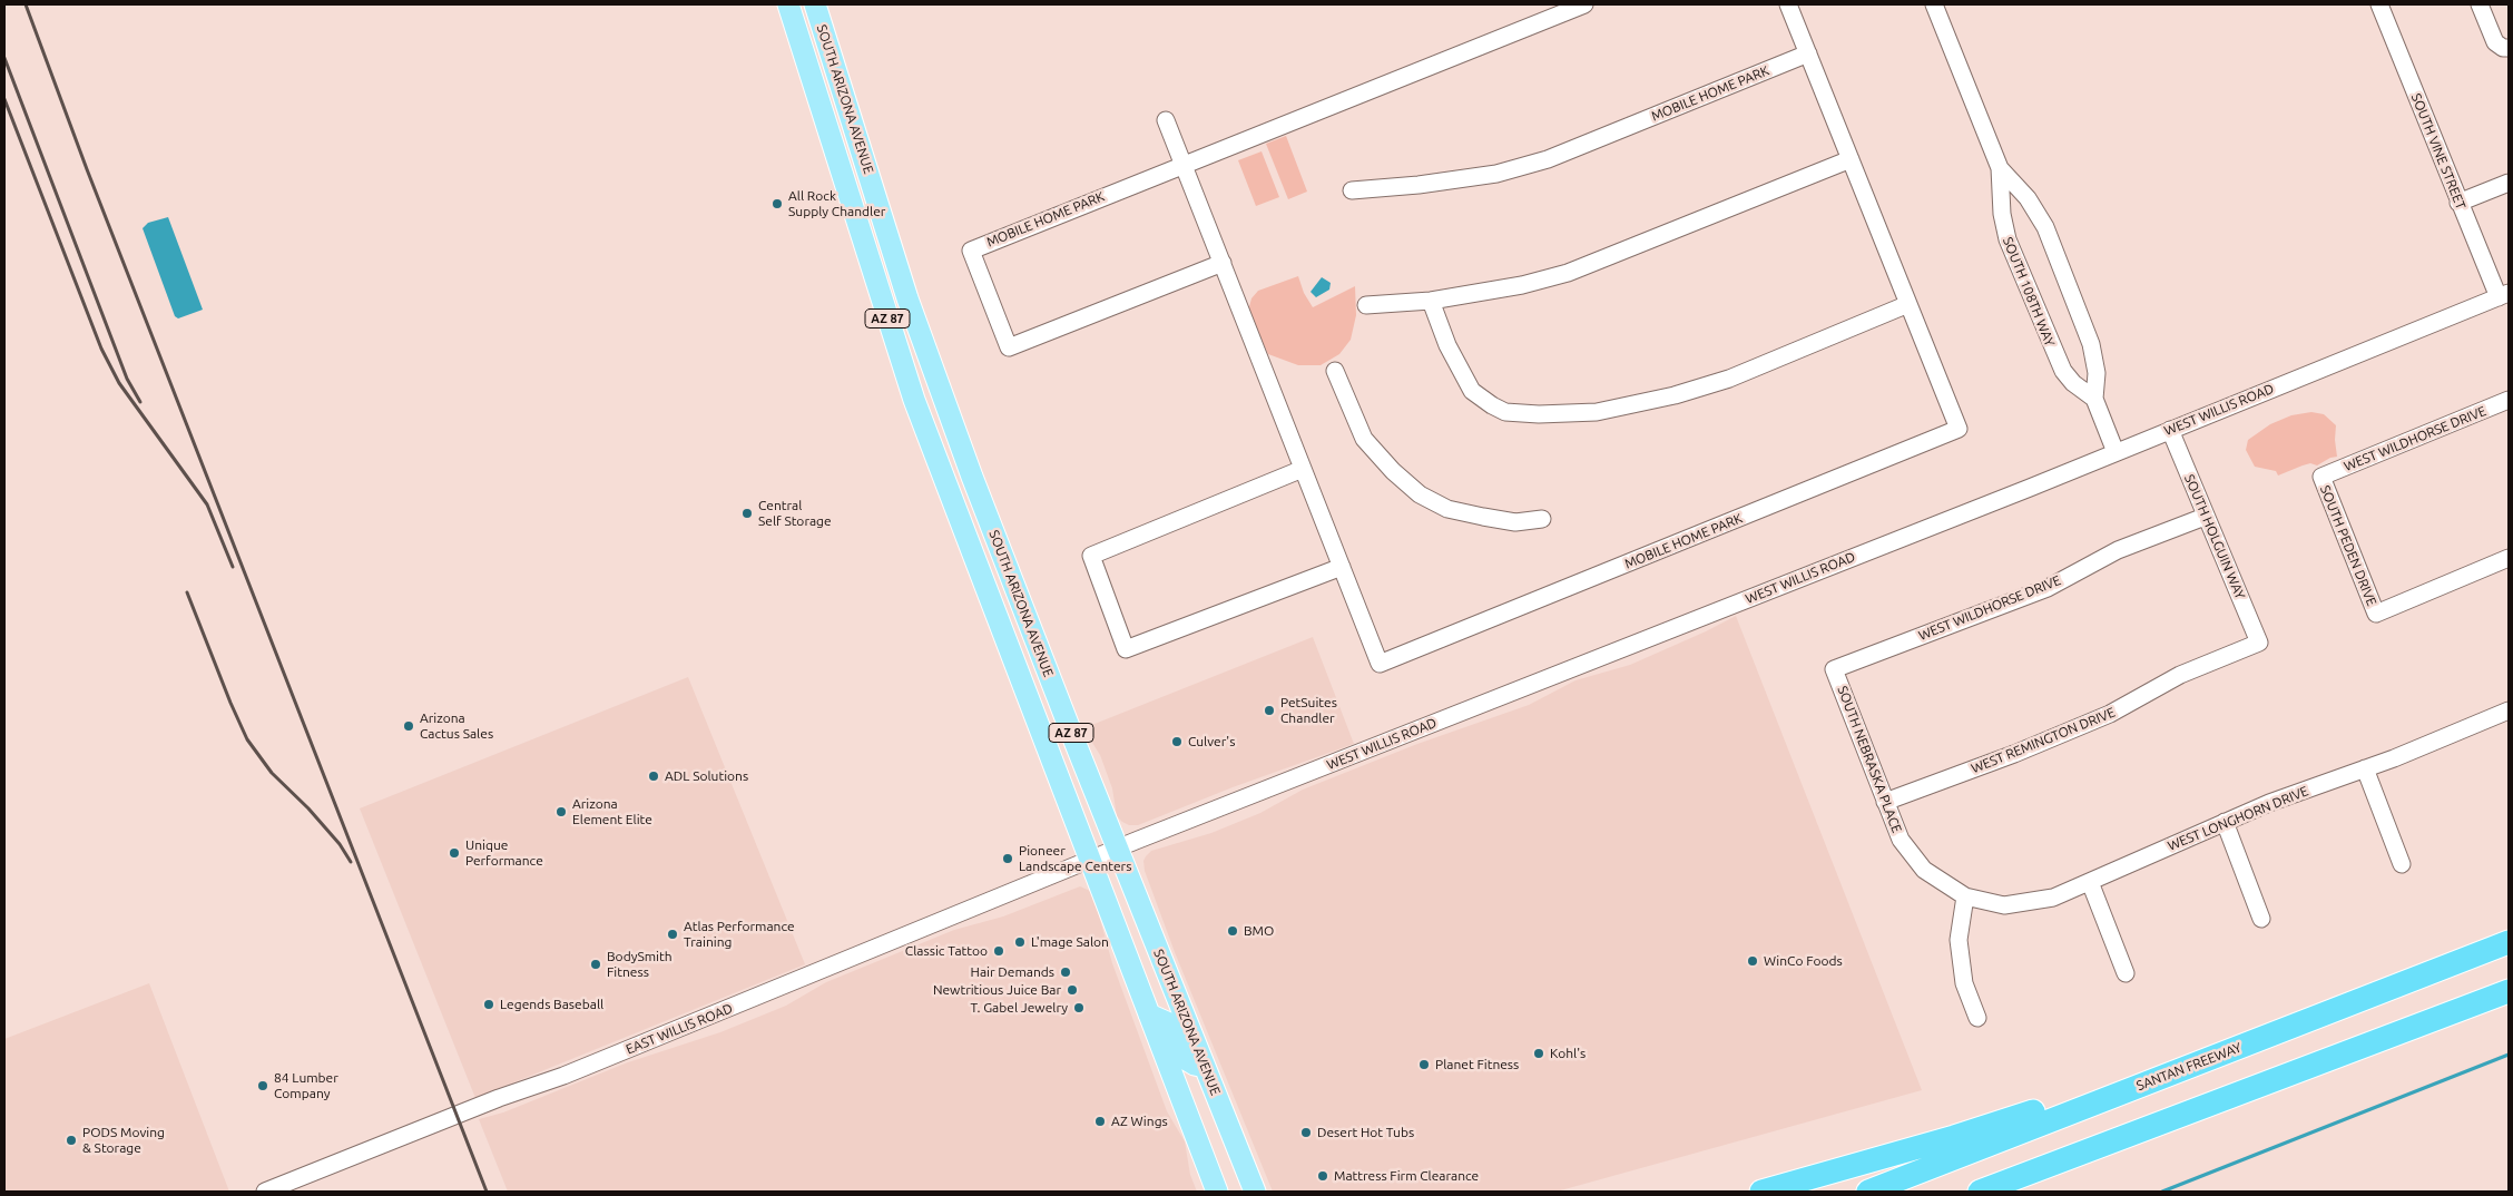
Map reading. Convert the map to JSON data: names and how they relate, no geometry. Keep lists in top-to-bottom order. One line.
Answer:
{"streets":{"highway":["SANTAN FREEWAY"],"main road":["SOUTH ARIZONA AVENUE","AZ 87"],"street":["MOBILE HOME PARK","SOUTH VINE STREET","SOUTH 108TH WAY","WEST WILLIS ROAD","WEST WILDHORSE DRIVE","SOUTH HOLGUIN WAY","SOUTH PEDEN DRIVE","WEST REMINGTON DRIVE","SOUTH NEBRASKA PLACE","WEST LONGHORN DRIVE","EAST WILLIS ROAD"]},"crossings":[["SOUTH ARIZONA AVENUE","WEST WILLIS ROAD"],["SOUTH ARIZONA AVENUE","EAST WILLIS ROAD"],["SOUTH VINE STREET","WEST WILLIS ROAD"],["SOUTH 108TH WAY","WEST WILLIS ROAD"],["WEST WILLIS ROAD","SOUTH HOLGUIN WAY"],["WEST WILLIS ROAD","EAST WILLIS ROAD"],["WEST WILDHORSE DRIVE","SOUTH HOLGUIN WAY"],["WEST WILDHORSE DRIVE","SOUTH PEDEN DRIVE"],["WEST WILDHORSE DRIVE","SOUTH NEBRASKA PLACE"],["SOUTH HOLGUIN WAY","WEST REMINGTON DRIVE"],["WEST REMINGTON DRIVE","SOUTH NEBRASKA PLACE"],["SOUTH NEBRASKA PLACE","WEST LONGHORN DRIVE"]],"places":["All Rock Supply Chandler","Central Self Storage","PetSuites Chandler","Arizona Cactus Sales","Culver's","ADL Solutions","Arizona Element Elite","Unique Performance","Pioneer Landscape Centers","BMO","Atlas Performance Training","L'mage Salon","Classic Tattoo","WinCo Foods","BodySmith Fitness","Hair Demands","Newtritious Juice Bar","Legends Baseball","T. Gabel Jewelry","Kohl's","Planet Fitness","84 Lumber Company","AZ Wings","Desert Hot Tubs","PODS Moving & Storage","Mattress Firm Clearance"]}
